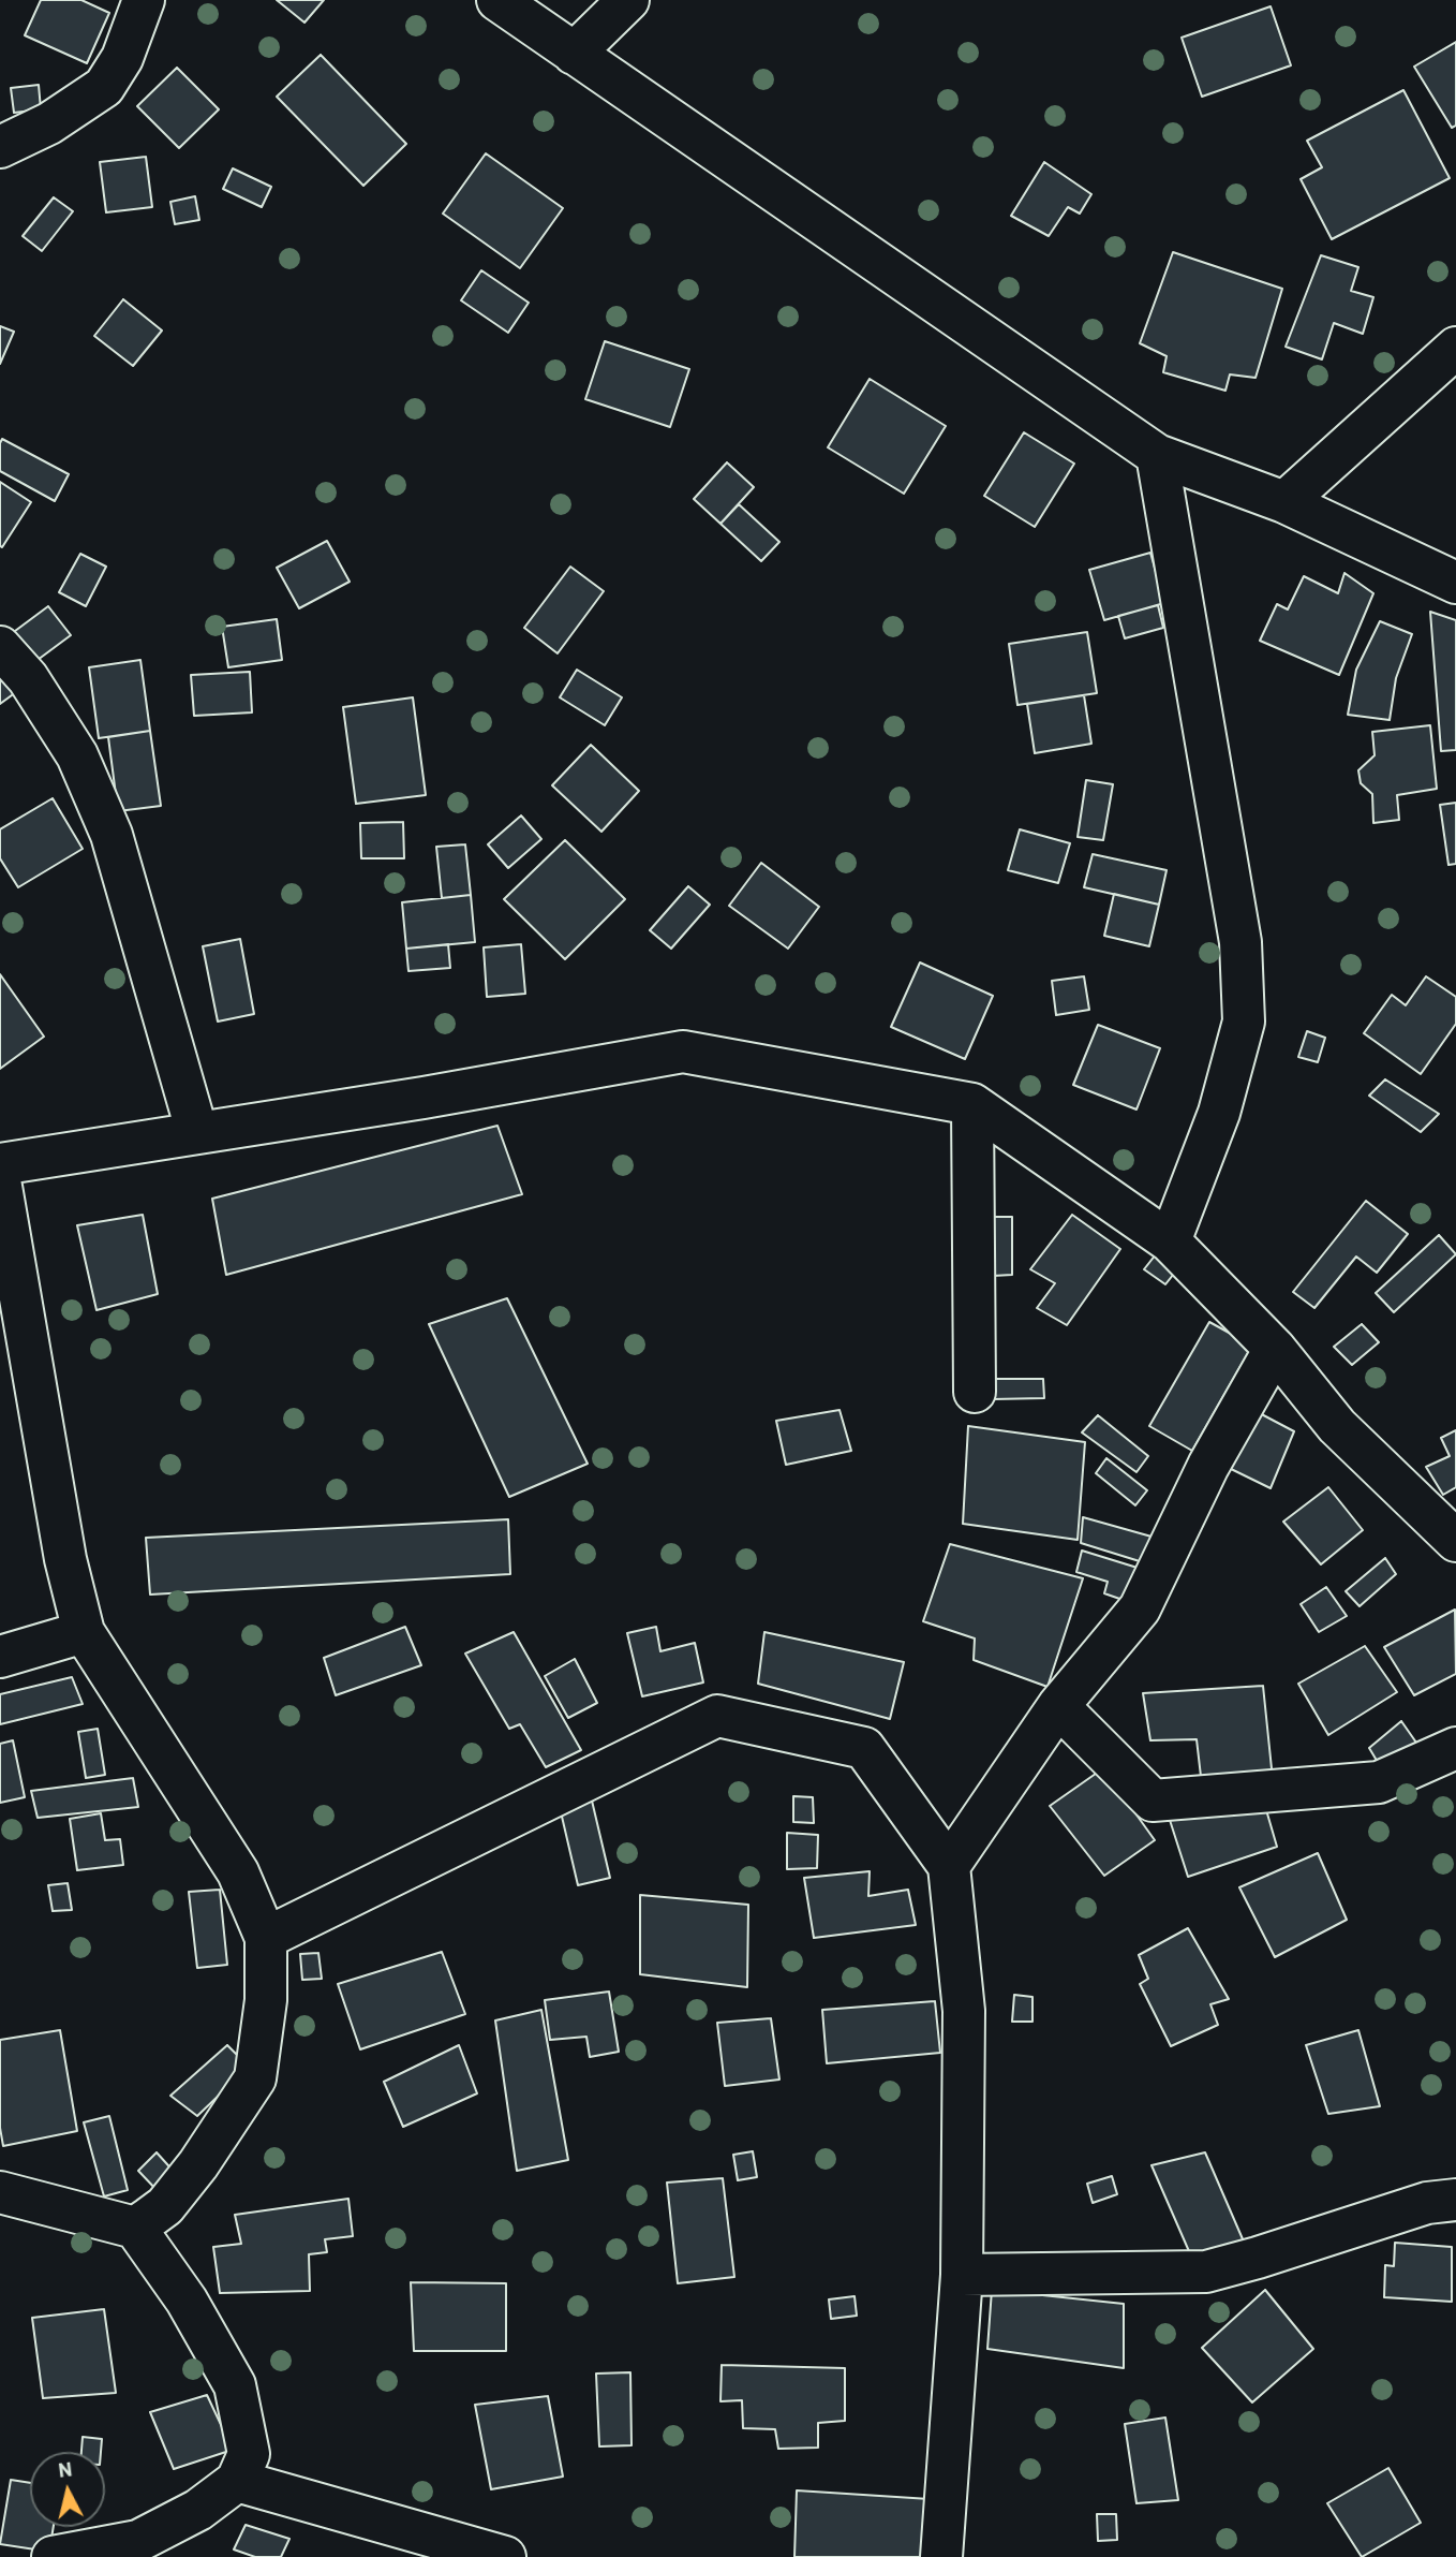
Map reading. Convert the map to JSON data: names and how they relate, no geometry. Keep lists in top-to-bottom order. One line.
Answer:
{"north":"top"}
